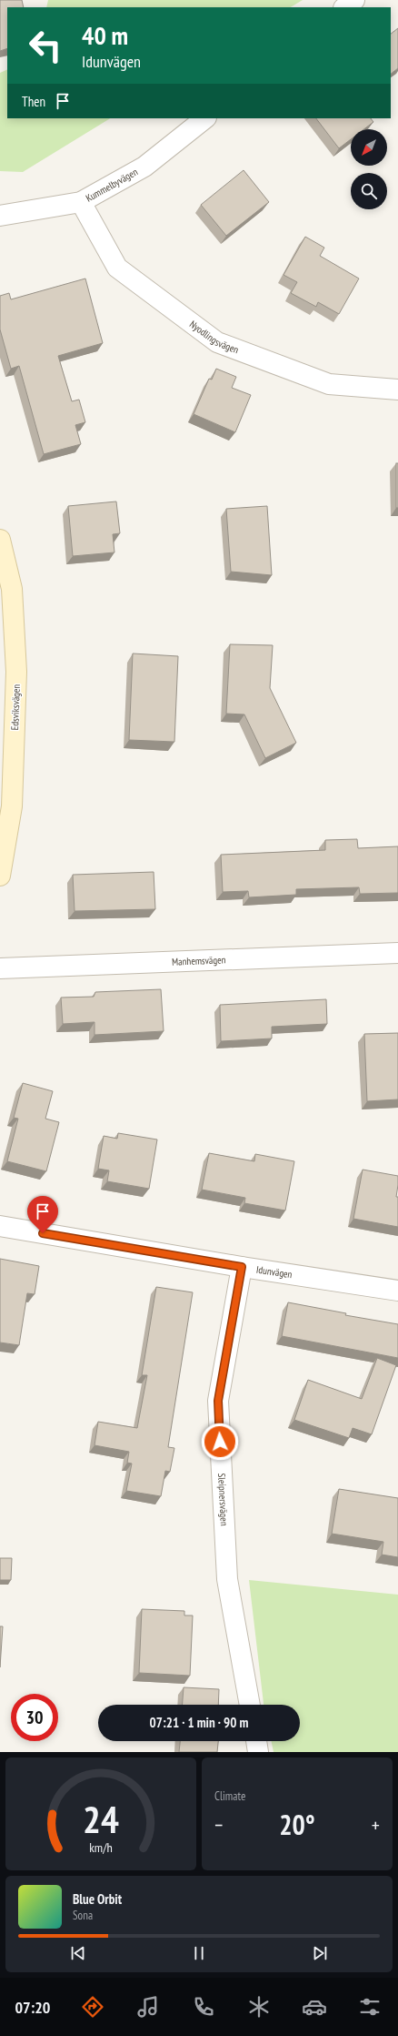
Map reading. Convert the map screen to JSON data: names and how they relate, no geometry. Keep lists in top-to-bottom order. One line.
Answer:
{"streets":{"street":["Kummelbyvägen","Nyodlingsvägen","Edsviksvägen","Manhemsvägen","Idunvägen","Sleipnersvägen"]},"crossings":[["Kummelbyvägen","Nyodlingsvägen"],["Idunvägen","Sleipnersvägen"]],"north":"bottom left","page":{"turn":["40 m","Idunvägen"],"then":"Then","limit":"30","trip":"07:21 · 1 min · 90 m","tile":"Climate","heat":["−","20°","+"],"song":["Blue Orbit","Sona"],"tabs":"07:20","gauge":["24","km/h"]}}
